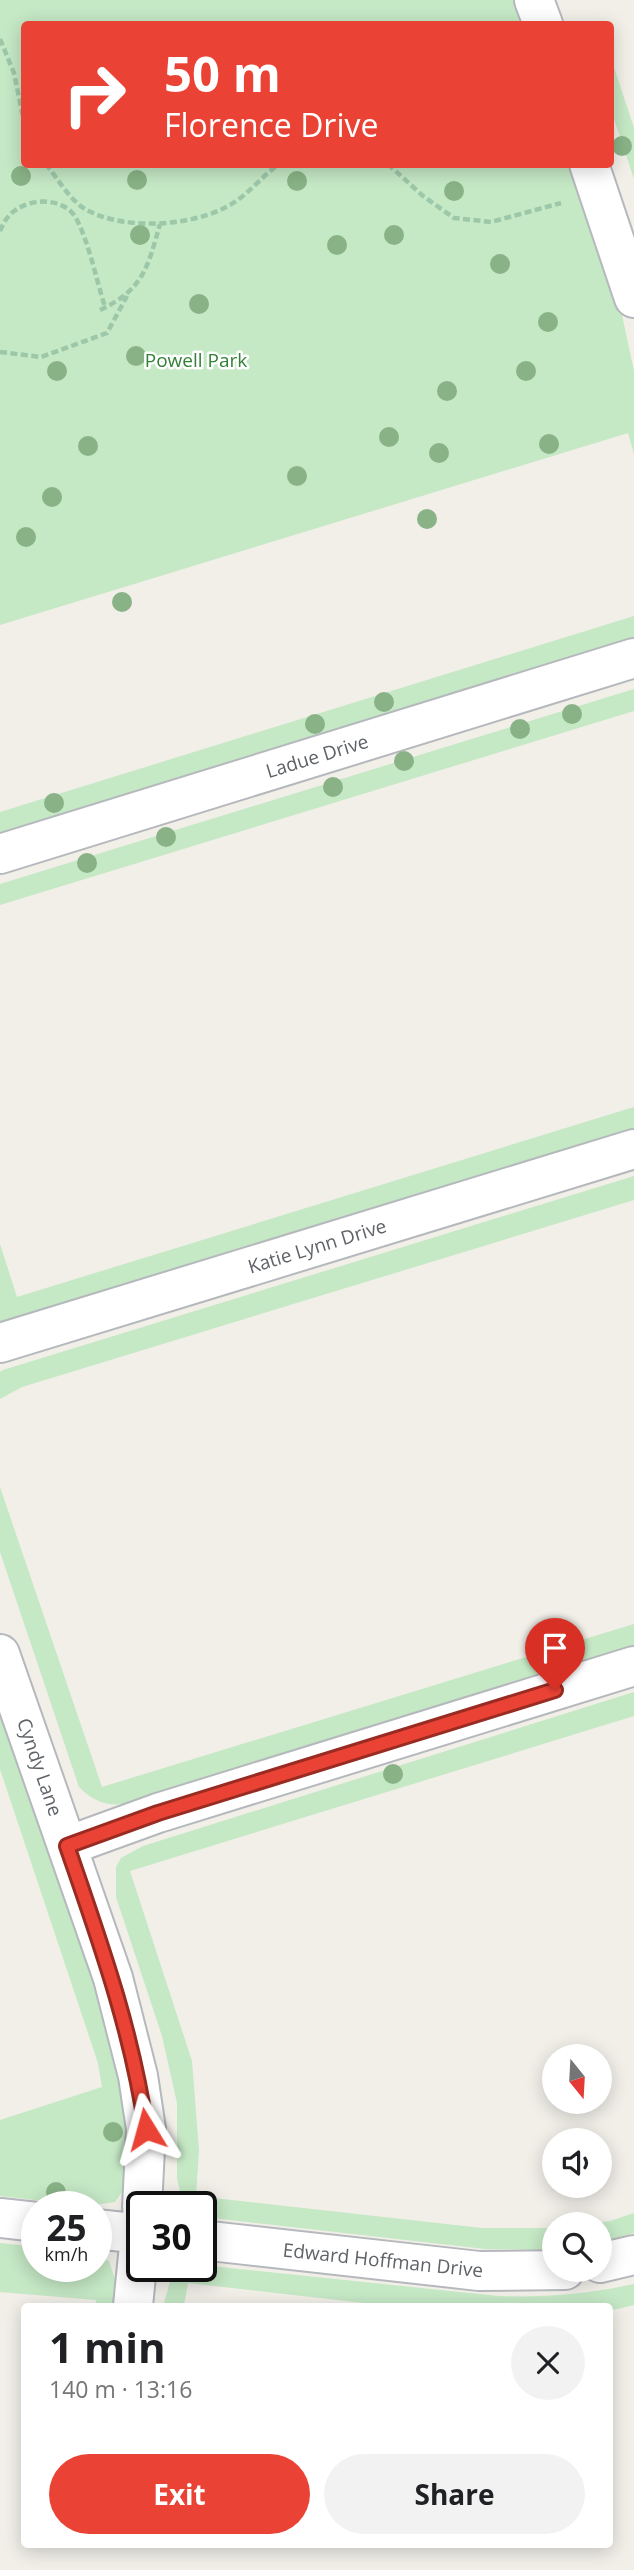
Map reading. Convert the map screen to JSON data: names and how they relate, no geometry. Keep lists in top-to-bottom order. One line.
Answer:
{"streets":{"street":["Ladue Drive","Katie Lynn Drive","Cyndy Lane","Edward Hoffman Drive"]},"parks":["Powell Park"],"north":"bottom","page":{"turn":["50 m","Florence Drive"],"speed":"25 km/h","limit":"30","heading":["1 min","140 m · 13:16"],"buttons":["Exit","Share"]}}
